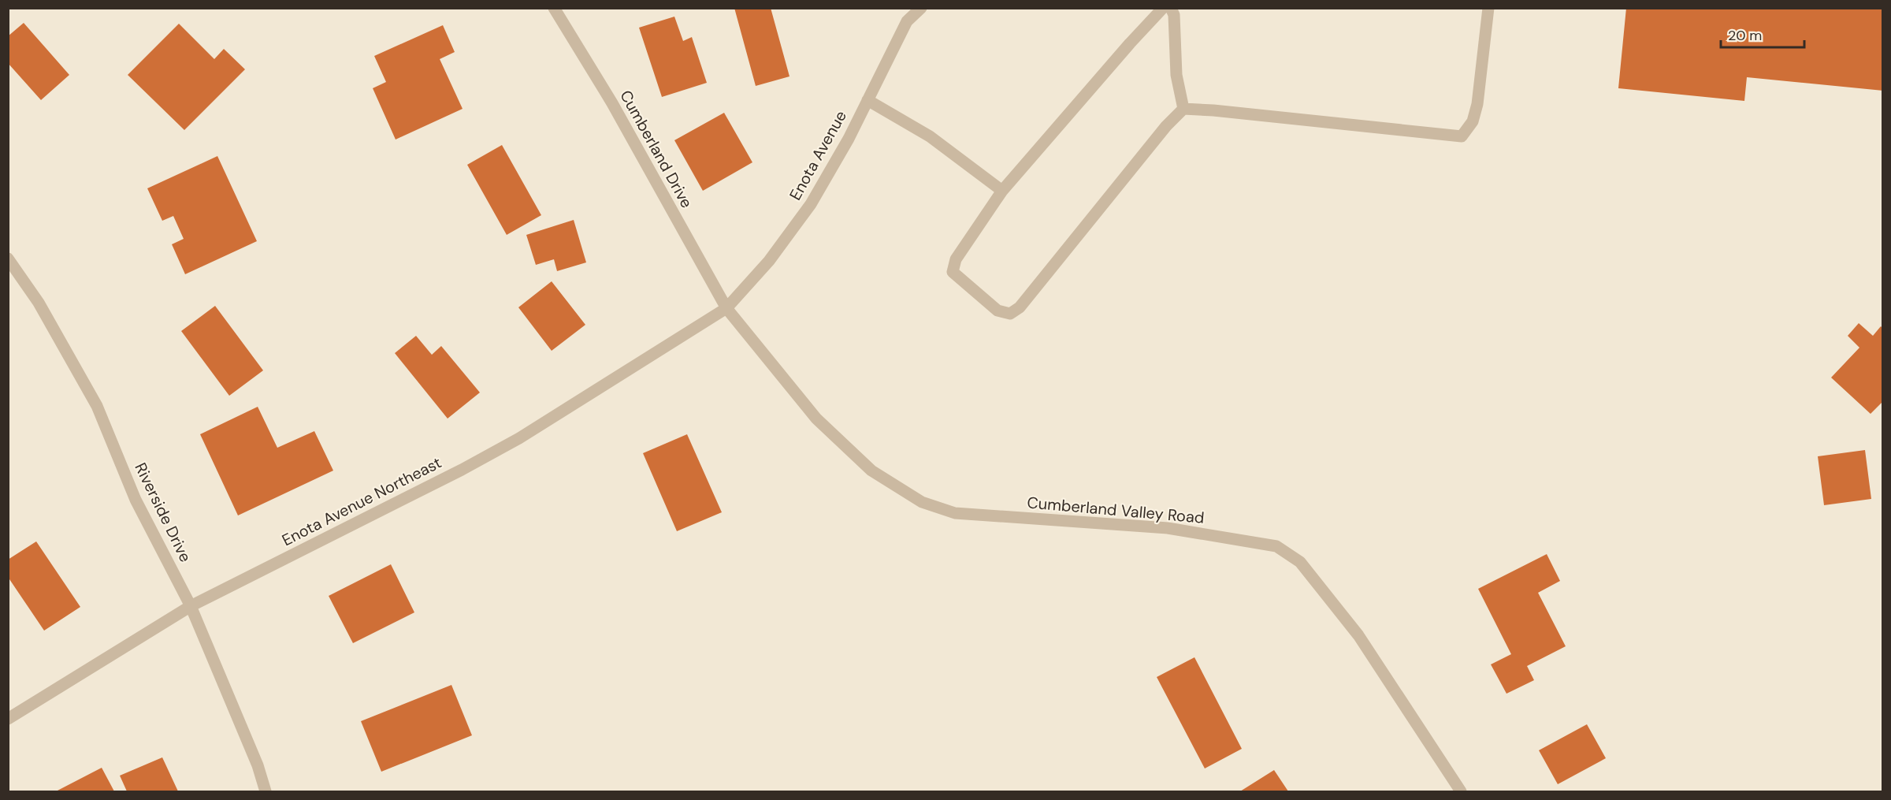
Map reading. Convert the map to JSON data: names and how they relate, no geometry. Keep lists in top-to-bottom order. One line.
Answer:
{"streets":{"street":["Cumberland Drive","Enota Avenue","Enota Avenue Northeast","Cumberland Valley Road","Riverside Drive"]},"crossings":[["Cumberland Drive","Enota Avenue"],["Cumberland Drive","Enota Avenue Northeast"],["Cumberland Drive","Cumberland Valley Road"],["Enota Avenue","Enota Avenue Northeast"],["Enota Avenue","Cumberland Valley Road"],["Enota Avenue Northeast","Cumberland Valley Road"],["Enota Avenue Northeast","Riverside Drive"]],"scale_bar":"20 m"}
